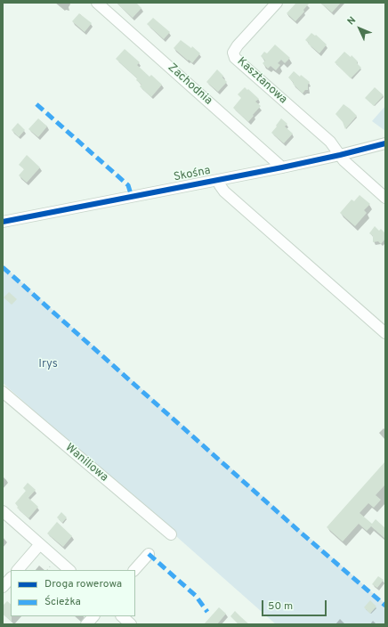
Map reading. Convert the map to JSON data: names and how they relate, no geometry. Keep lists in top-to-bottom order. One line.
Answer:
{"streets":{"street":["Kasztanowa","Zachodnia","Skośna","Waniliowa"]},"crossings":[["Kasztanowa","Skośna"],["Zachodnia","Skośna"]],"parks":["Irys"],"legend":["Droga rowerowa","Ścieżka"],"scale_bar":"50 m","north":"top left"}
